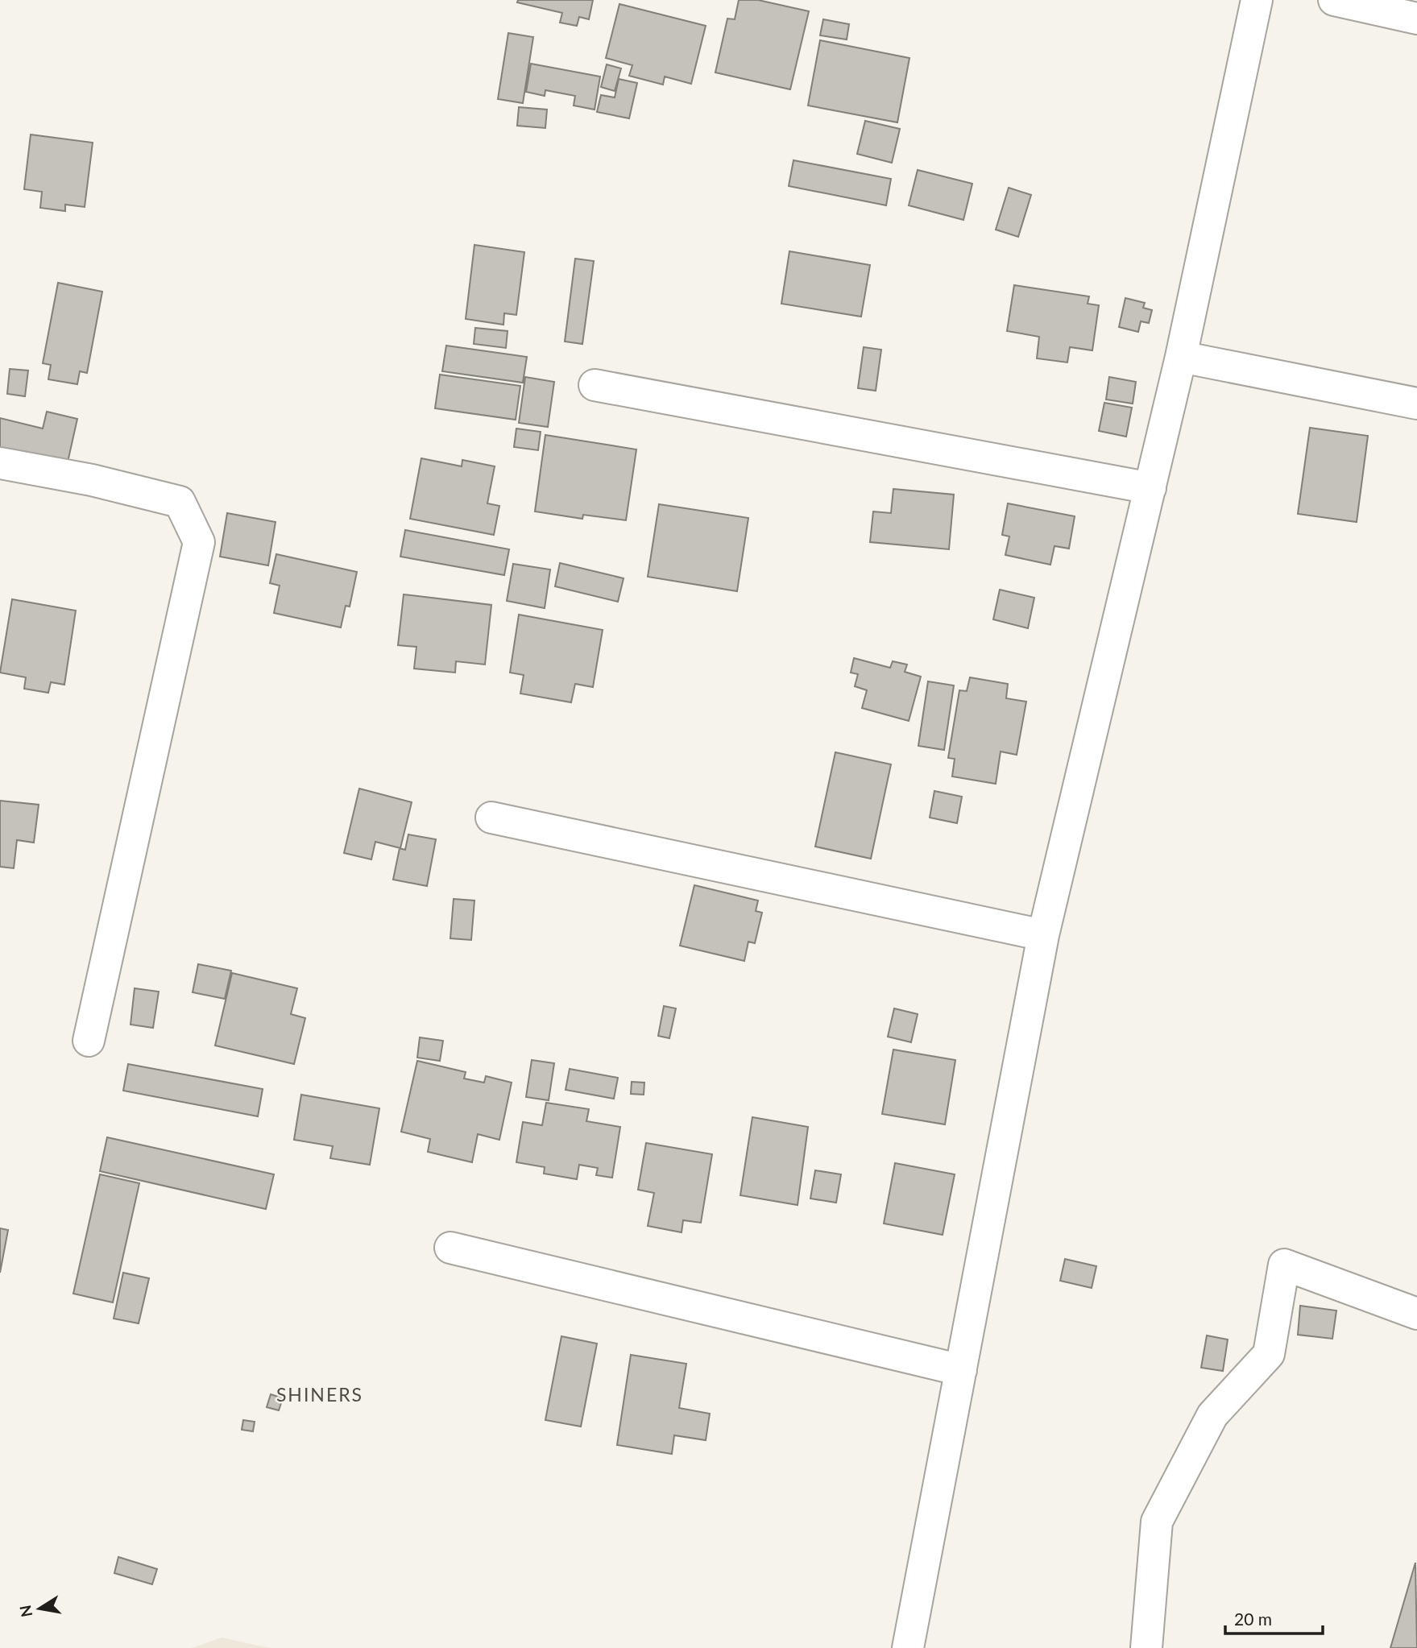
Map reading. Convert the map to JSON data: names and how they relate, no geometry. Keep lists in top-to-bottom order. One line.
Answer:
{"districts":["SHINERS"],"scale_bar":"20 m","north":"left"}
